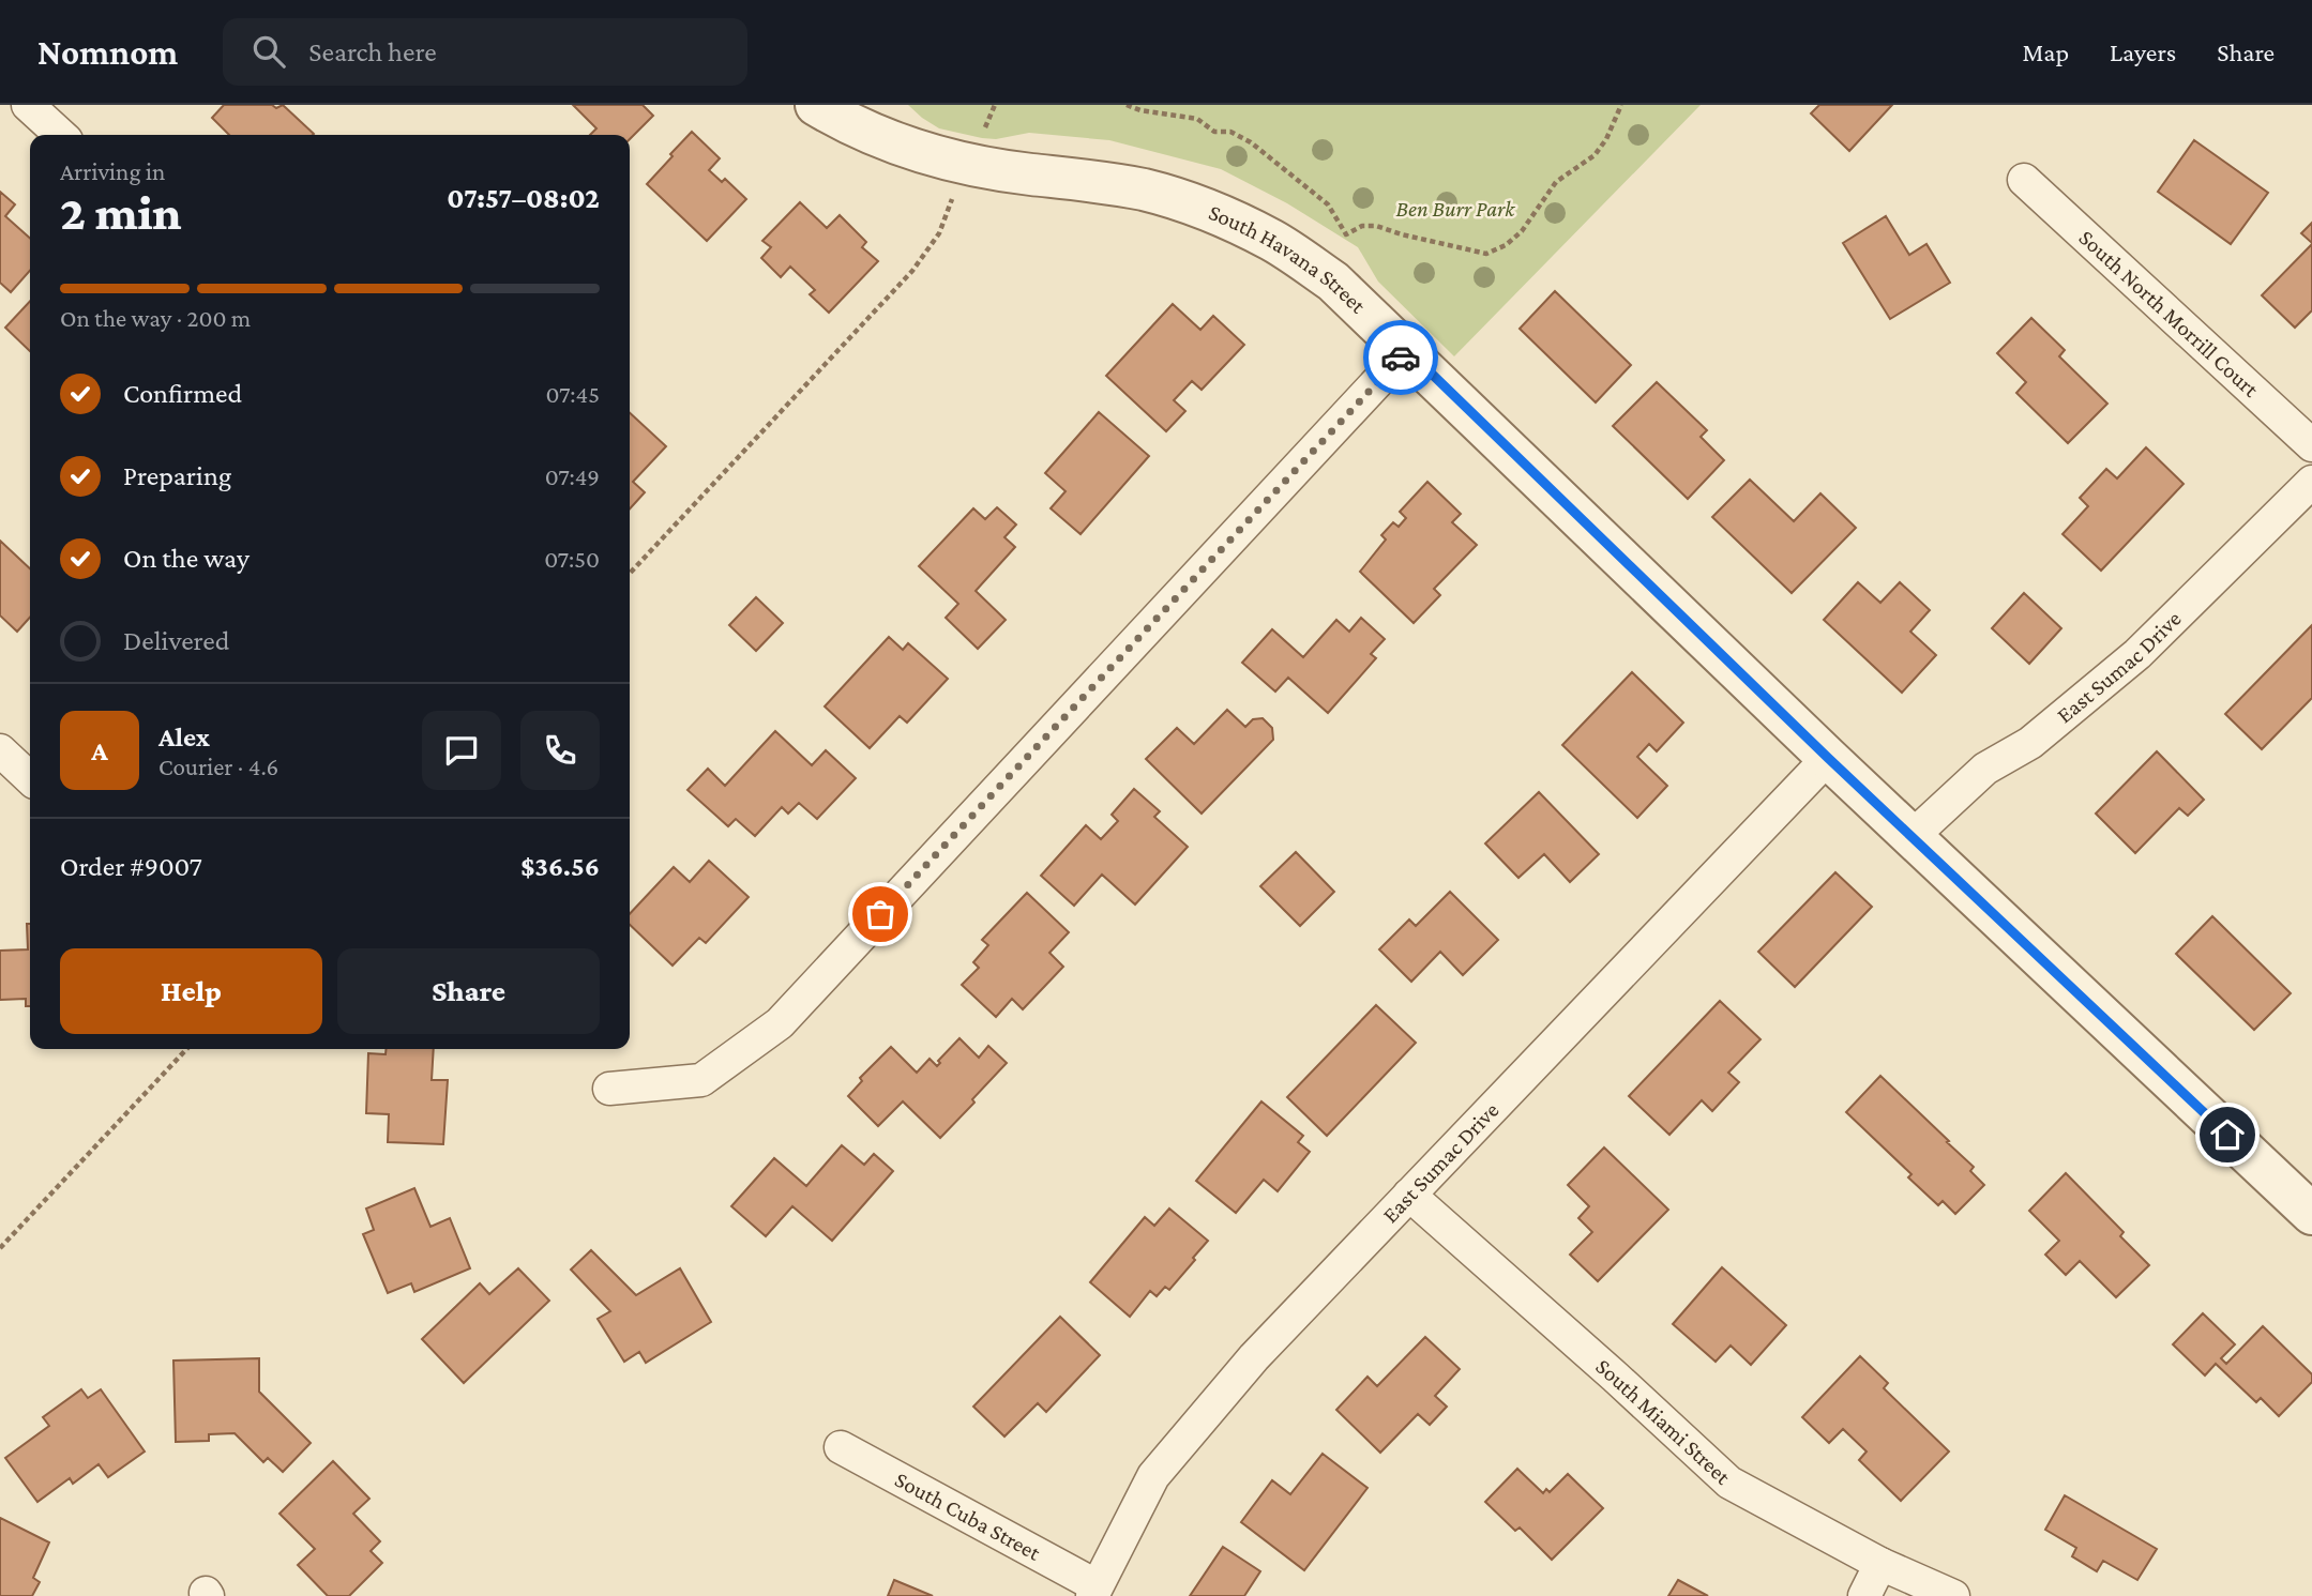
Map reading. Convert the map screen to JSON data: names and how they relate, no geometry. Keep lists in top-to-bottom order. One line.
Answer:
{"streets":{"street":["South Havana Street","South North Morrill Court","East Sumac Drive","South Miami Street","South Cuba Street"]},"crossings":[["South Havana Street","East Sumac Drive"],["East Sumac Drive","South Miami Street"],["East Sumac Drive","South Cuba Street"]],"parks":["Ben Burr Park"],"page":{"header":"Nomnom","search":"Search here","nav":["Map","Layers","Share"],"heading":["2 min","Arriving in","07:57–08:02"],"panel":["Alex","Courier · 4.6","Order #9007","$36.56"],"bar":"On the way · 200 m","list":[["Confirmed","07:45"],["Preparing","07:49"],["On the way","07:50"],"Delivered"],"round":"A","buttons":["Help","Share"]}}
